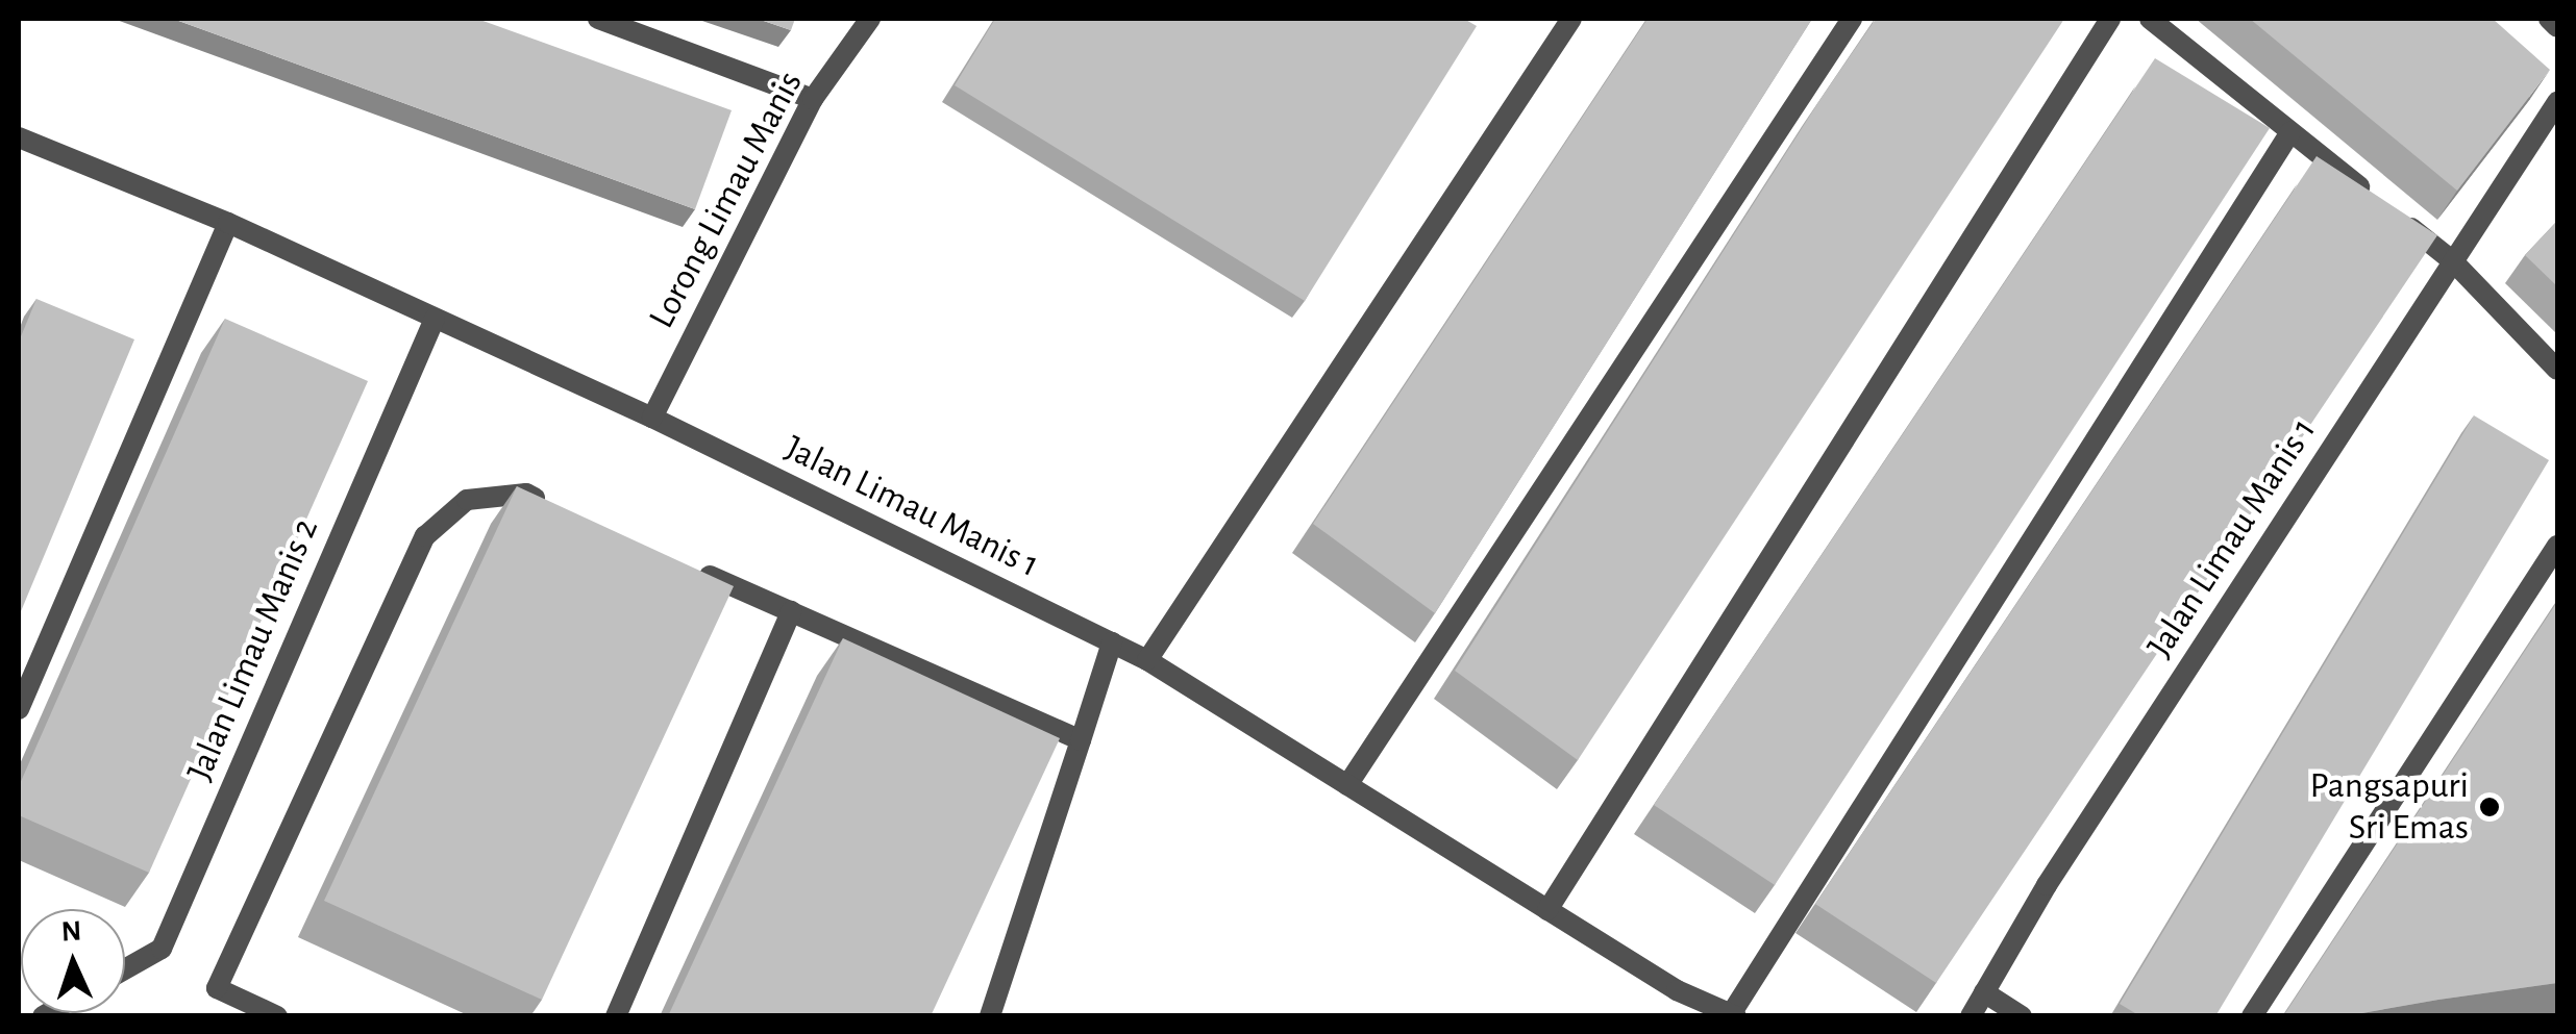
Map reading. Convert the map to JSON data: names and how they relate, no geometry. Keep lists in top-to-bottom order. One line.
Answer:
{"streets":{"street":["Lorong Limau Manis","Jalan Limau Manis 1","Jalan Limau Manis 2"]},"crossings":[["Lorong Limau Manis","Jalan Limau Manis 1"],["Jalan Limau Manis 1","Jalan Limau Manis 2"]],"places":["Pangsapuri Sri Emas"],"north":"top"}
